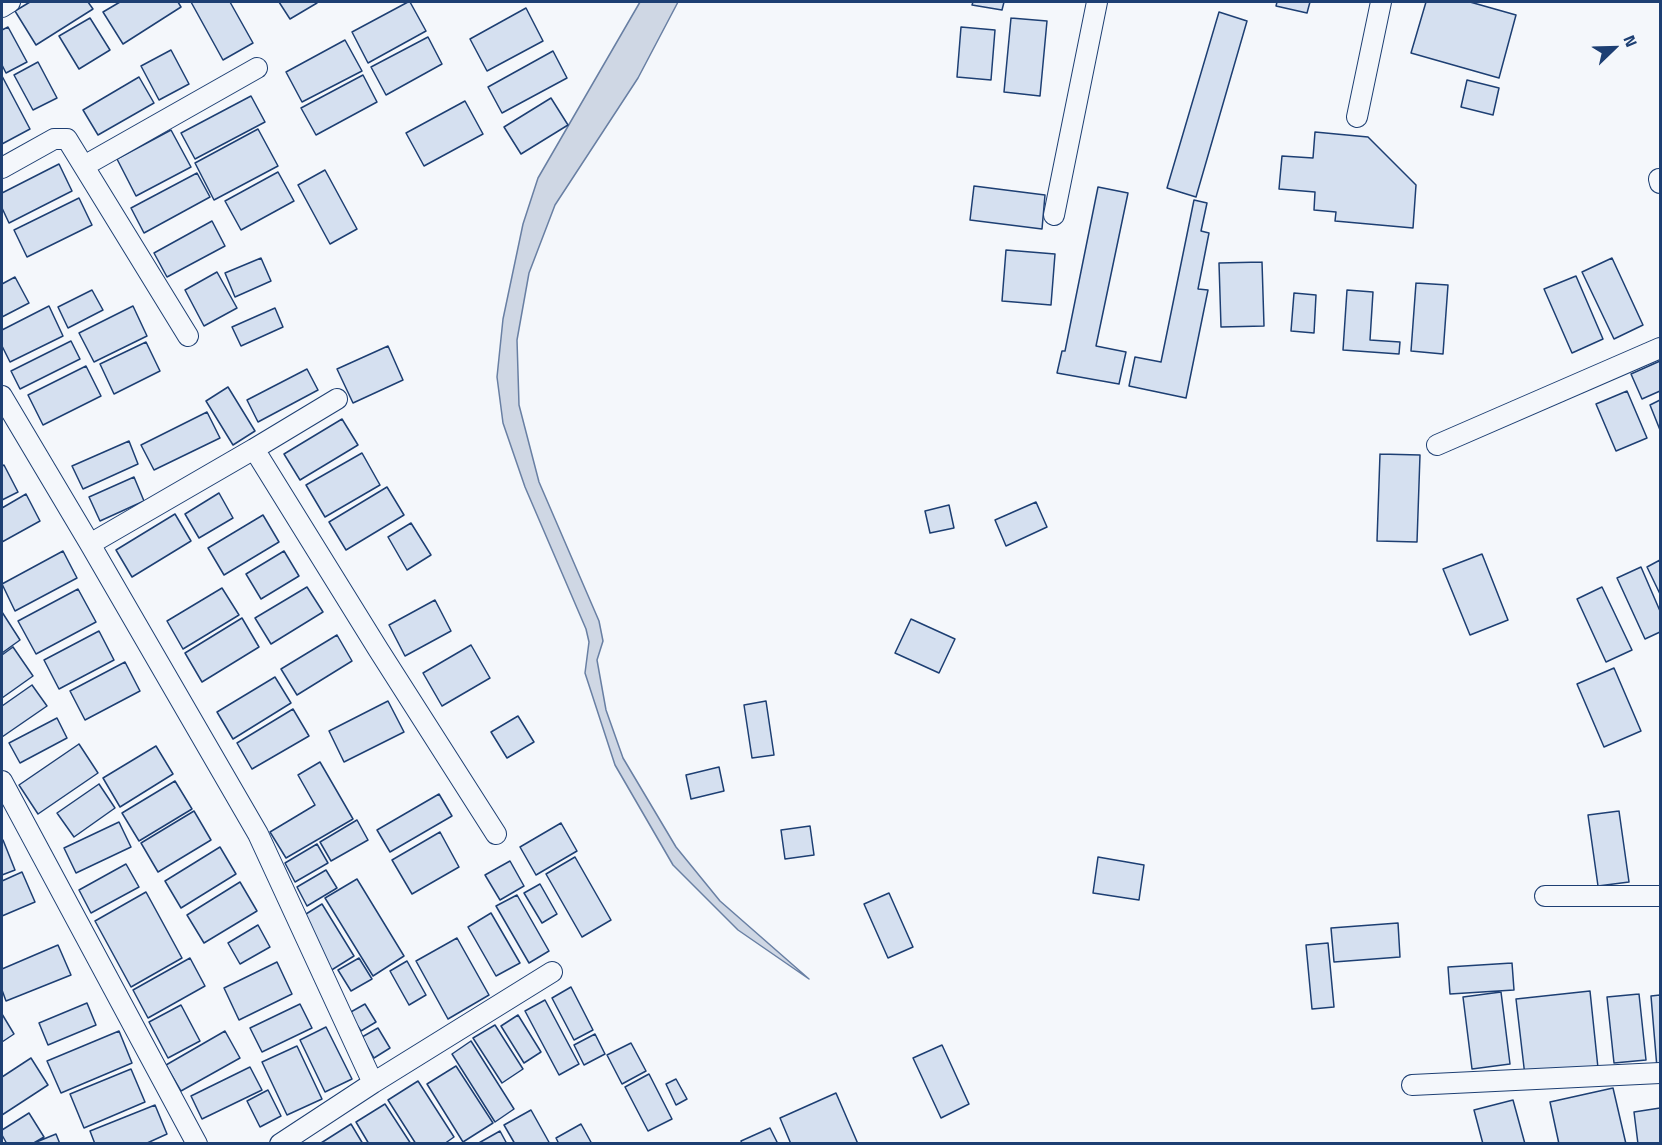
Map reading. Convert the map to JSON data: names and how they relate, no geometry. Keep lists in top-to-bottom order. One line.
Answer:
{"north":"top right"}
